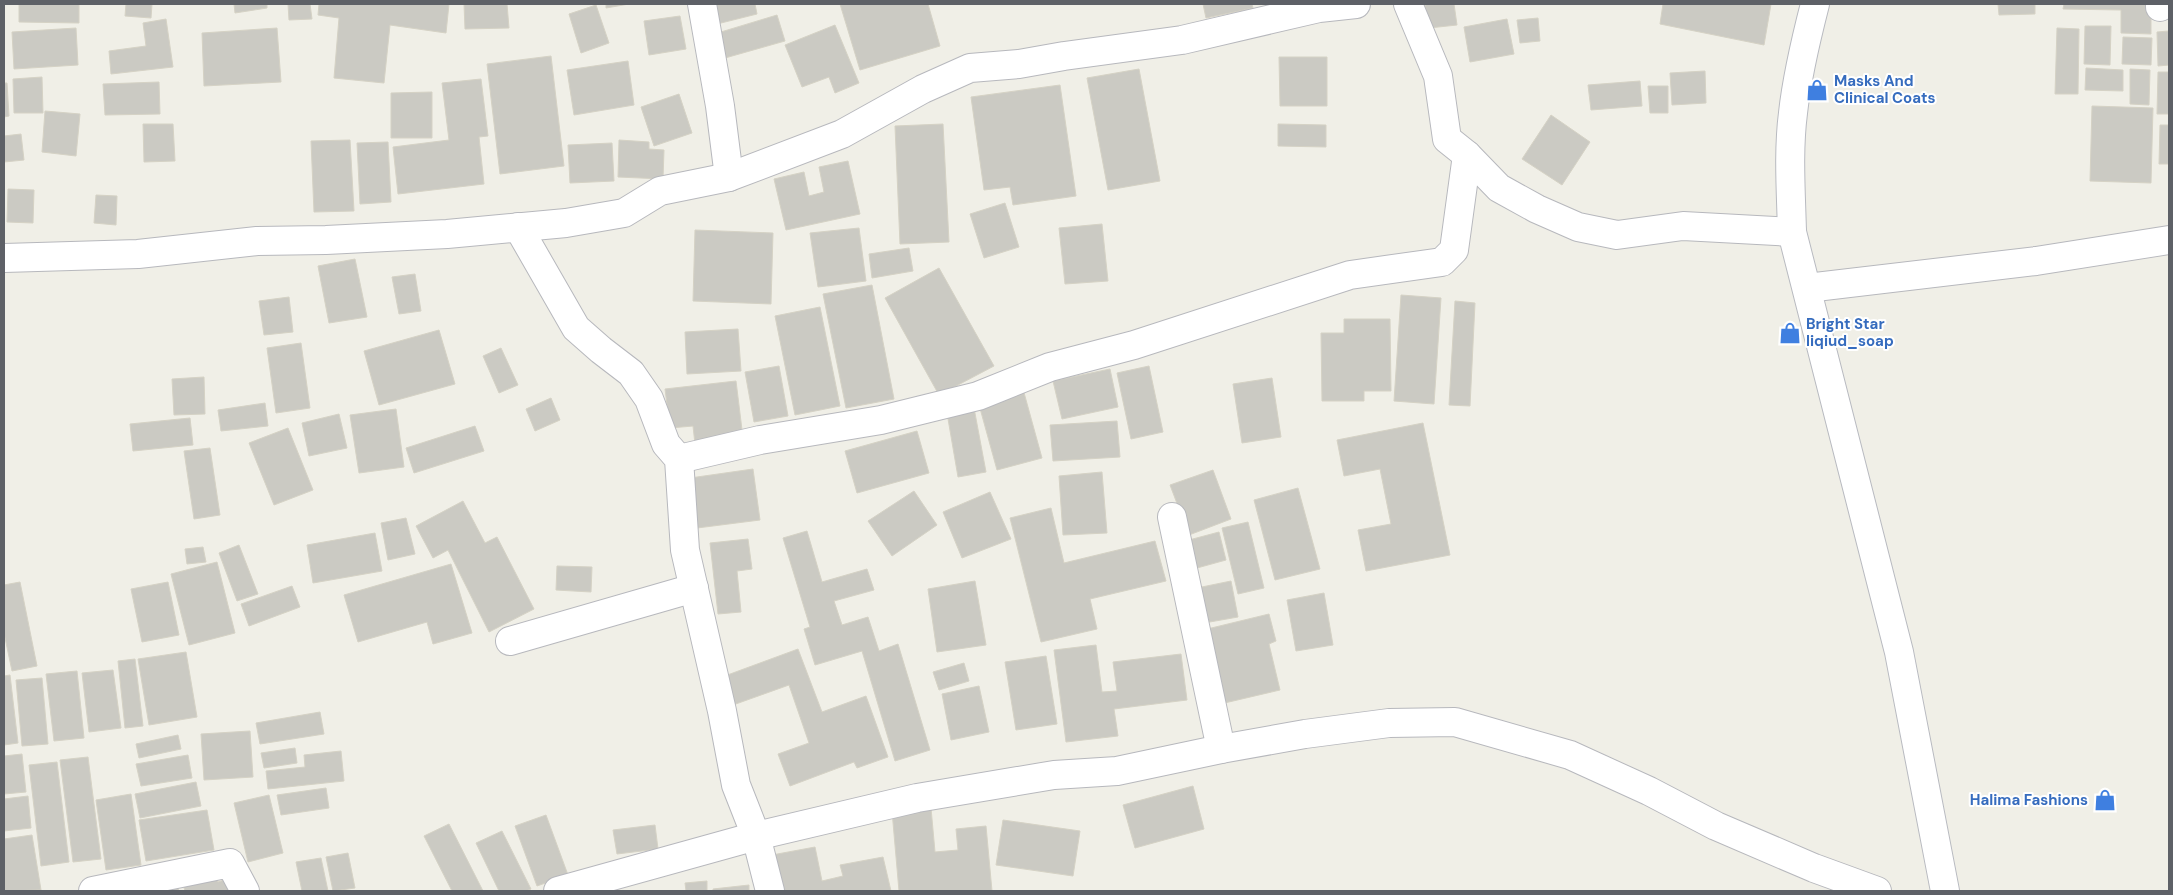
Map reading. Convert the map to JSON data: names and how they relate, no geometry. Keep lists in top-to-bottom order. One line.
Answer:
{"places":{"shop":["Masks And Clinical Coats","Bright Star liqiud_soap","Halima Fashions"]}}
